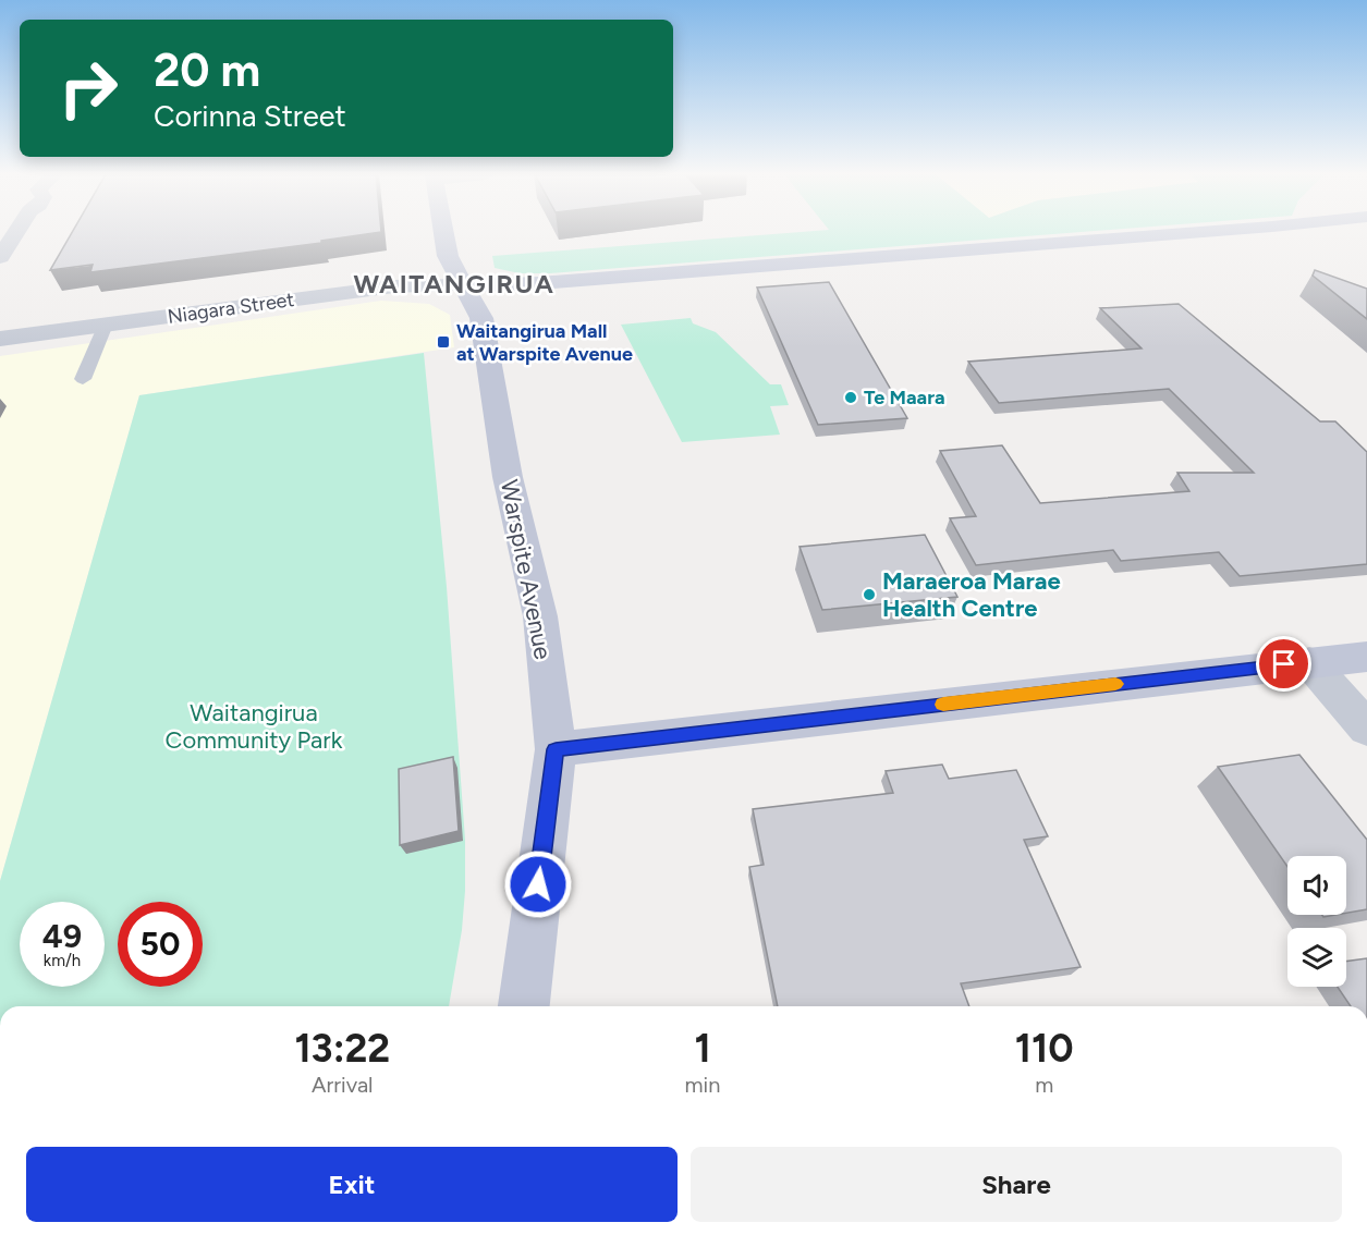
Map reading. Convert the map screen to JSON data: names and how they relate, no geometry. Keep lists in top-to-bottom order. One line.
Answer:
{"streets":{"main road":["Warspite Avenue"],"street":["Niagara Street"]},"crossings":[["Niagara Street","Warspite Avenue"]],"districts":["WAITANGIRUA"],"parks":["Waitangirua Community Park"],"places":{"transit":["Waitangirua Mall at Warspite Avenue"],"other":["Te Maara","Maraeroa Marae Health Centre"]},"page":{"turn":["20 m","Corinna Street"],"speed":"49 km/h","limit":"50","eta":["13:22","Arrival","1","min","110","m"],"buttons":["Exit","Share"]}}
